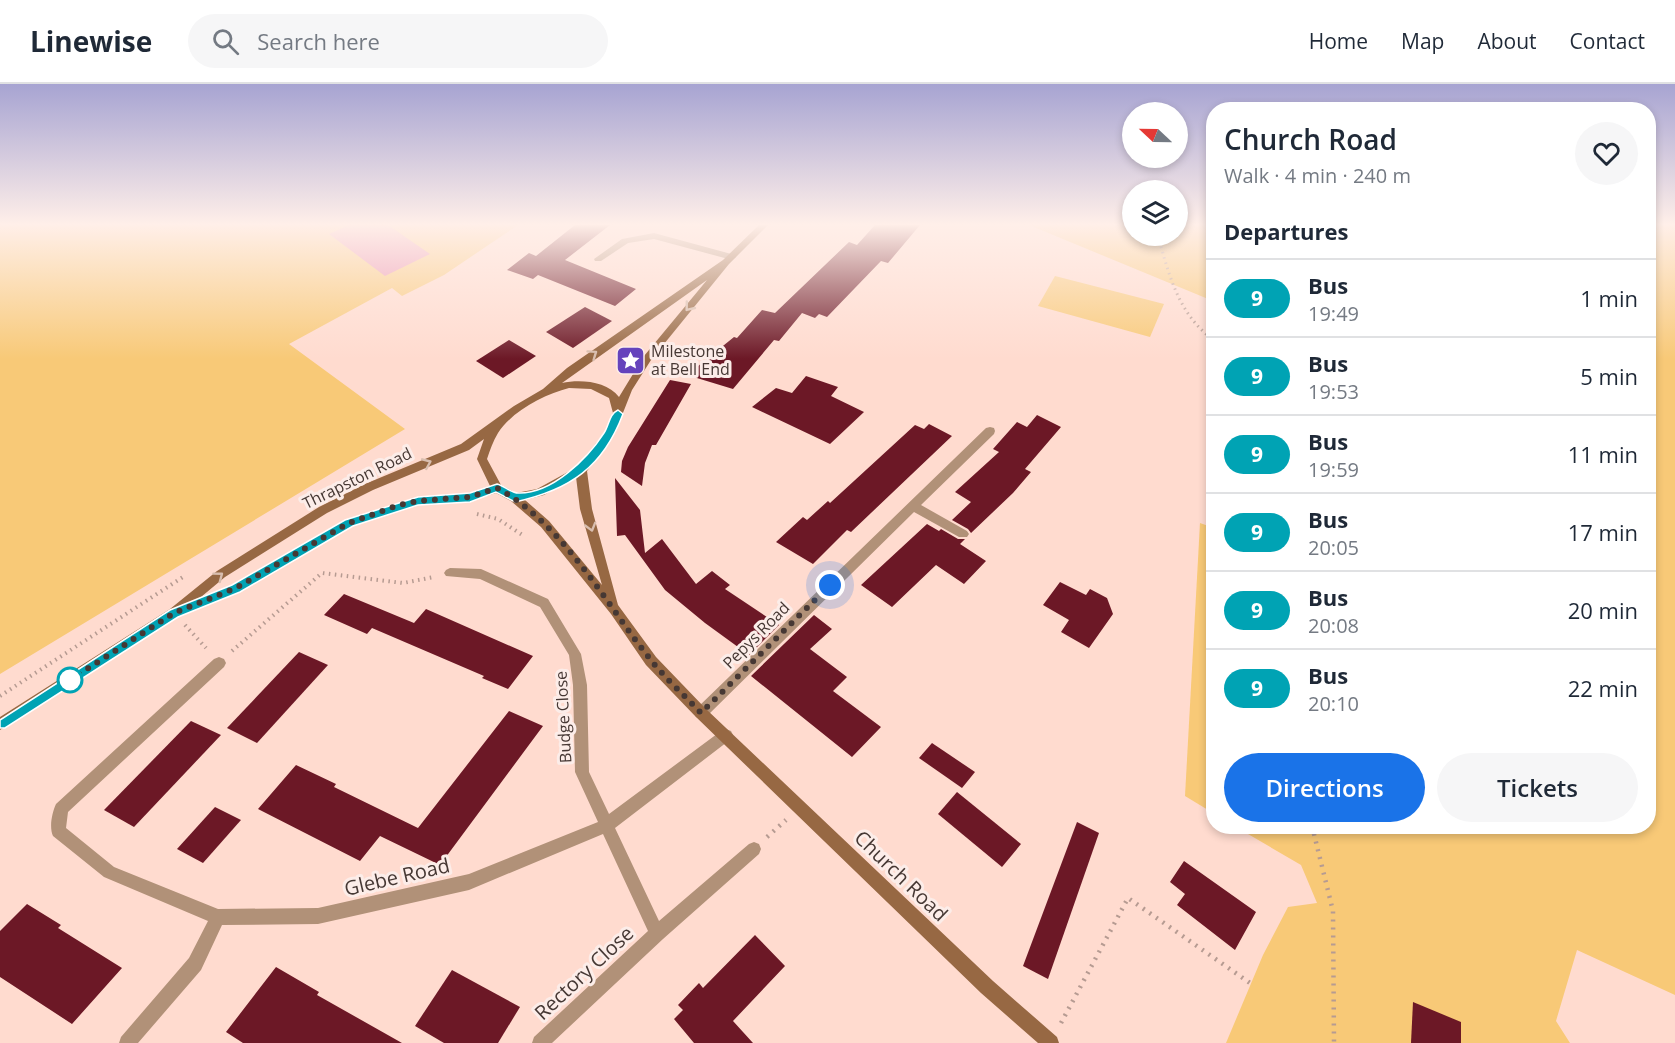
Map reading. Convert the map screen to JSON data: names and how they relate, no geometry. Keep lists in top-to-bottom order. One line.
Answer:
{"streets":{"main road":["Thrapston Road","Church Road"],"street":["Pepys Road","Budge Close","Glebe Road","Rectory Close"]},"crossings":[["Thrapston Road","Church Road"],["Pepys Road","Church Road"],["Budge Close","Glebe Road"],["Budge Close","Rectory Close"],["Church Road","Glebe Road"],["Glebe Road","Rectory Close"]],"places":{"place":["Milestone at Bell End"]},"lines":["bus line 9"],"north":"left","page":{"header":"Linewise","search":"Search here","nav":["Home","Map","About","Contact"],"heading":[["Church Road","Walk · 4 min · 240 m"],"Departures"],"list":[{"mark":"9","name":"Bus","note":"19:49","value":"1 min"},{"mark":"9","name":"Bus","note":"19:53","value":"5 min"},{"mark":"9","name":"Bus","note":"19:59","value":"11 min"},{"mark":"9","name":"Bus","note":"20:05","value":"17 min"},{"mark":"9","name":"Bus","note":"20:08","value":"20 min"},{"mark":"9","name":"Bus","note":"20:10","value":"22 min"}],"buttons":["Directions","Tickets"]}}
